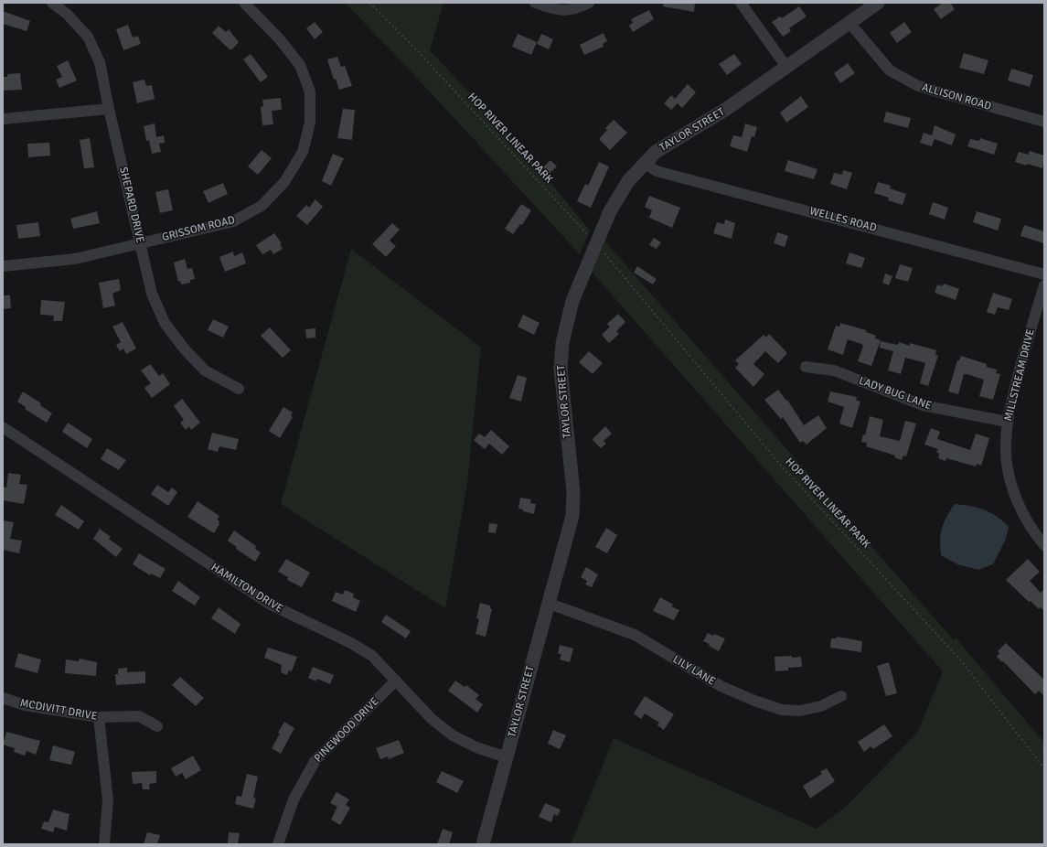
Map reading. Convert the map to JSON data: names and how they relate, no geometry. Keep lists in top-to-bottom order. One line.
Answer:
{"streets":{"street":["ALLISON ROAD","TAYLOR STREET","SHEPARD DRIVE","WELLES ROAD","GRISSOM ROAD","MILLSTREAM DRIVE","LADY BUG LANE","HAMILTON DRIVE","LILY LANE","MCDIVITT DRIVE","PINEWOOD DRIVE"],"path":["HOP RIVER LINEAR PARK"]},"crossings":[["ALLISON ROAD","TAYLOR STREET"],["TAYLOR STREET","WELLES ROAD"],["TAYLOR STREET","HAMILTON DRIVE"],["TAYLOR STREET","LILY LANE"],["SHEPARD DRIVE","GRISSOM ROAD"],["MILLSTREAM DRIVE","LADY BUG LANE"],["HAMILTON DRIVE","PINEWOOD DRIVE"]]}
